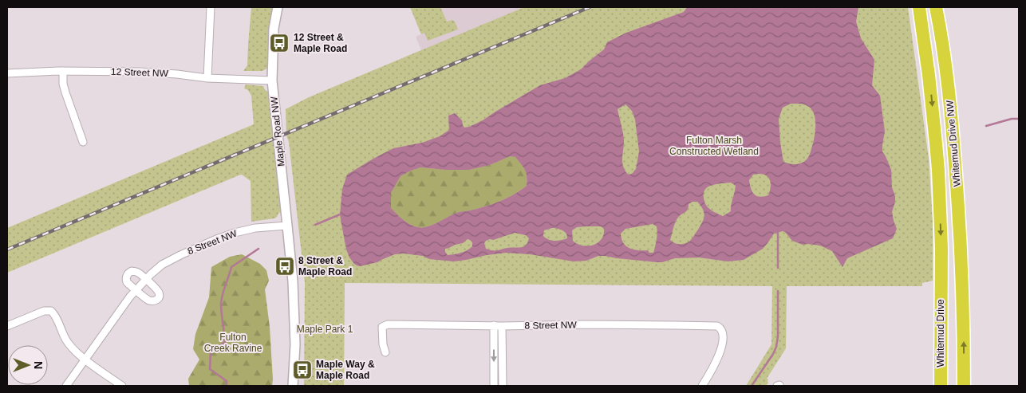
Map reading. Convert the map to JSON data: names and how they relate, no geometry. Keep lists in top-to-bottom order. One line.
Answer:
{"streets":{"highway":["Whitemud Drive NW","Whitemud Drive"],"street":["12 Street NW","Maple Road NW","8 Street NW"]},"crossings":[["12 Street NW","Maple Road NW"],["Maple Road NW","8 Street NW"],["Whitemud Drive NW","Whitemud Drive"]],"parks":["Fulton Marsh Constructed Wetland","Maple Park 1","Fulton Creek Ravine"],"places":{"bus stop":["12 Street & Maple Road","8 Street & Maple Road","Maple Way & Maple Road"]},"north":"right"}
